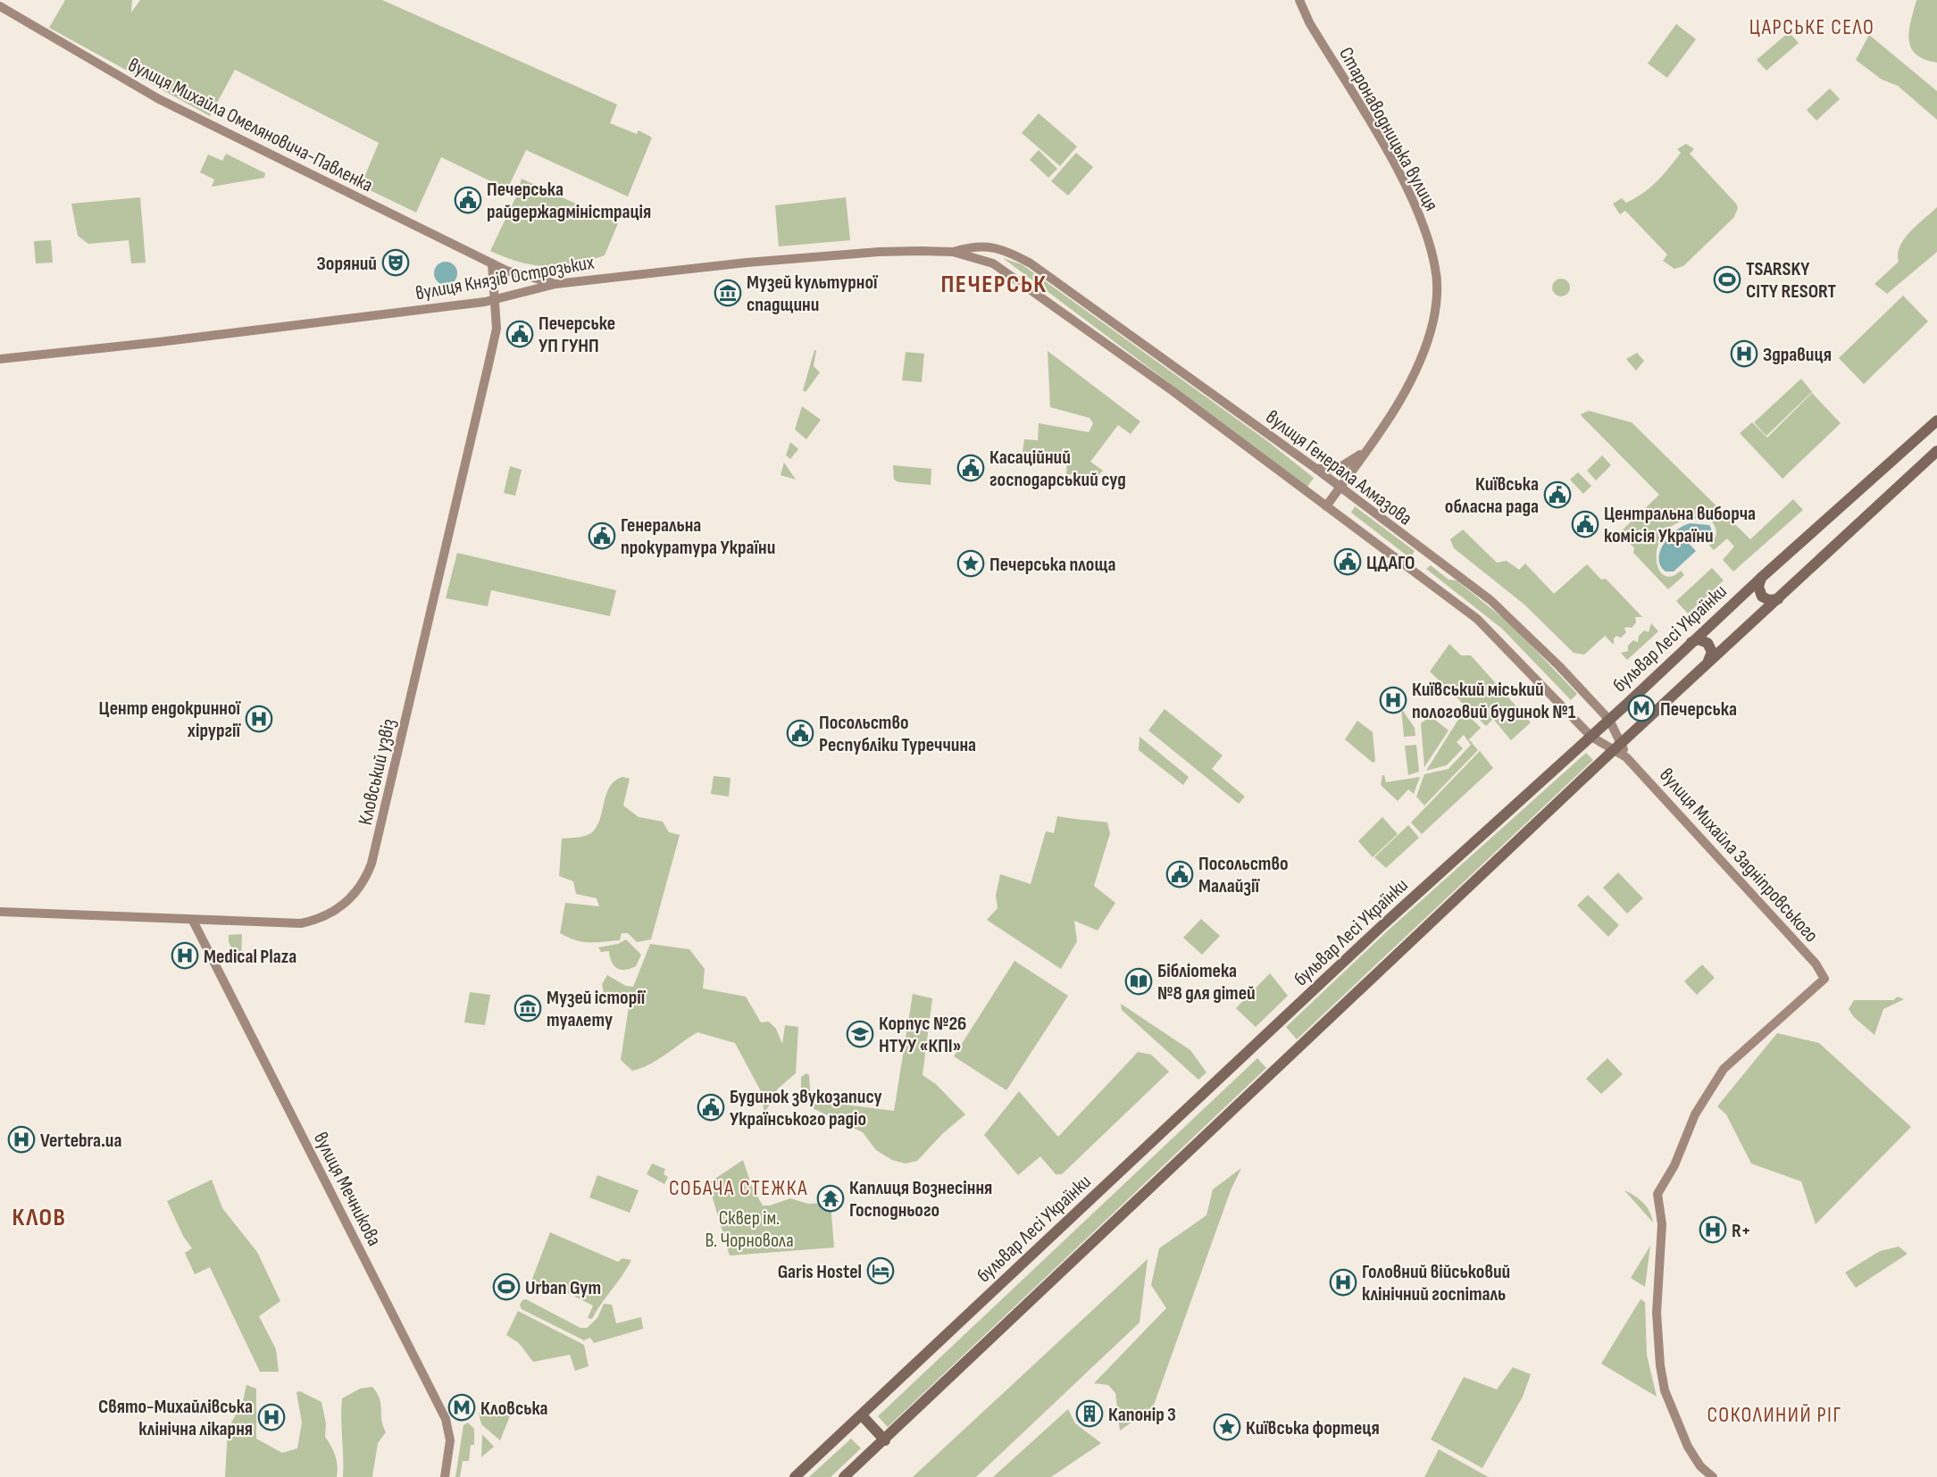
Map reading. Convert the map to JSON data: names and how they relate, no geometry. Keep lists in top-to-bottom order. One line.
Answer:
{"streets":{"main road":["вулиця Михайла Омеляновича-Павленка","Старонаводницька вулиця","вулиця Князів Острозьких","вулиця Генерала Алмазова","бульвар Лесі Українки","Кловський узвіз","вулиця Михайла Задніпровського","вулиця Мечникова"]},"crossings":[["вулиця Михайла Омеляновича-Павленка","вулиця Князів Острозьких"],["Старонаводницька вулиця","вулиця Генерала Алмазова"],["вулиця Князів Острозьких","вулиця Генерала Алмазова"],["вулиця Князів Острозьких","Кловський узвіз"],["вулиця Генерала Алмазова","бульвар Лесі Українки"],["вулиця Генерала Алмазова","вулиця Михайла Задніпровського"],["Кловський узвіз","вулиця Мечникова"]],"districts":["ЦАРСЬКЕ СЕЛО","ПЕЧЕРСЬК","СОБАЧА СТЕЖКА","КЛОВ","СОКОЛИНИЙ РІГ"],"parks":["Сквер ім. В. Чорновола"],"places":{"public building":["Печерська райдержадміністрація","Печерське УП ГУНП","Касаційний господарський суд","Київська обласна рада","Центральна виборча комісія України","Генеральна прокуратура України","ЦДАГО","Посольство Республіки Туреччина","Посольство Малайзії","Будинок звукозапису Українського радіо"],"theatre":["Зоряний"],"sports":["TSARSKY CITY RESORT","Urban Gym"],"museum":["Музей культурної спадщини","Музей історії туалету"],"hospital":["Здравиця","Київський міський пологовий будинок №1","Центр ендокринної хірургії","Medical Plaza","Vertebra.ua","R+","Головний військовий клінічний госпіталь","Свято-Михайлівська клінічна лікарня"],"place":["Печерська площа","Київська фортеця"],"metro station":["Печерська","Кловська"],"library":["Бібліотека №8 для дітей"],"school or university":["Корпус №26 НТУУ «КПІ»"],"temple":["Каплиця Вознесіння Господнього"],"hotel":["Garis Hostel"],"building":["Капонір 3"]}}
